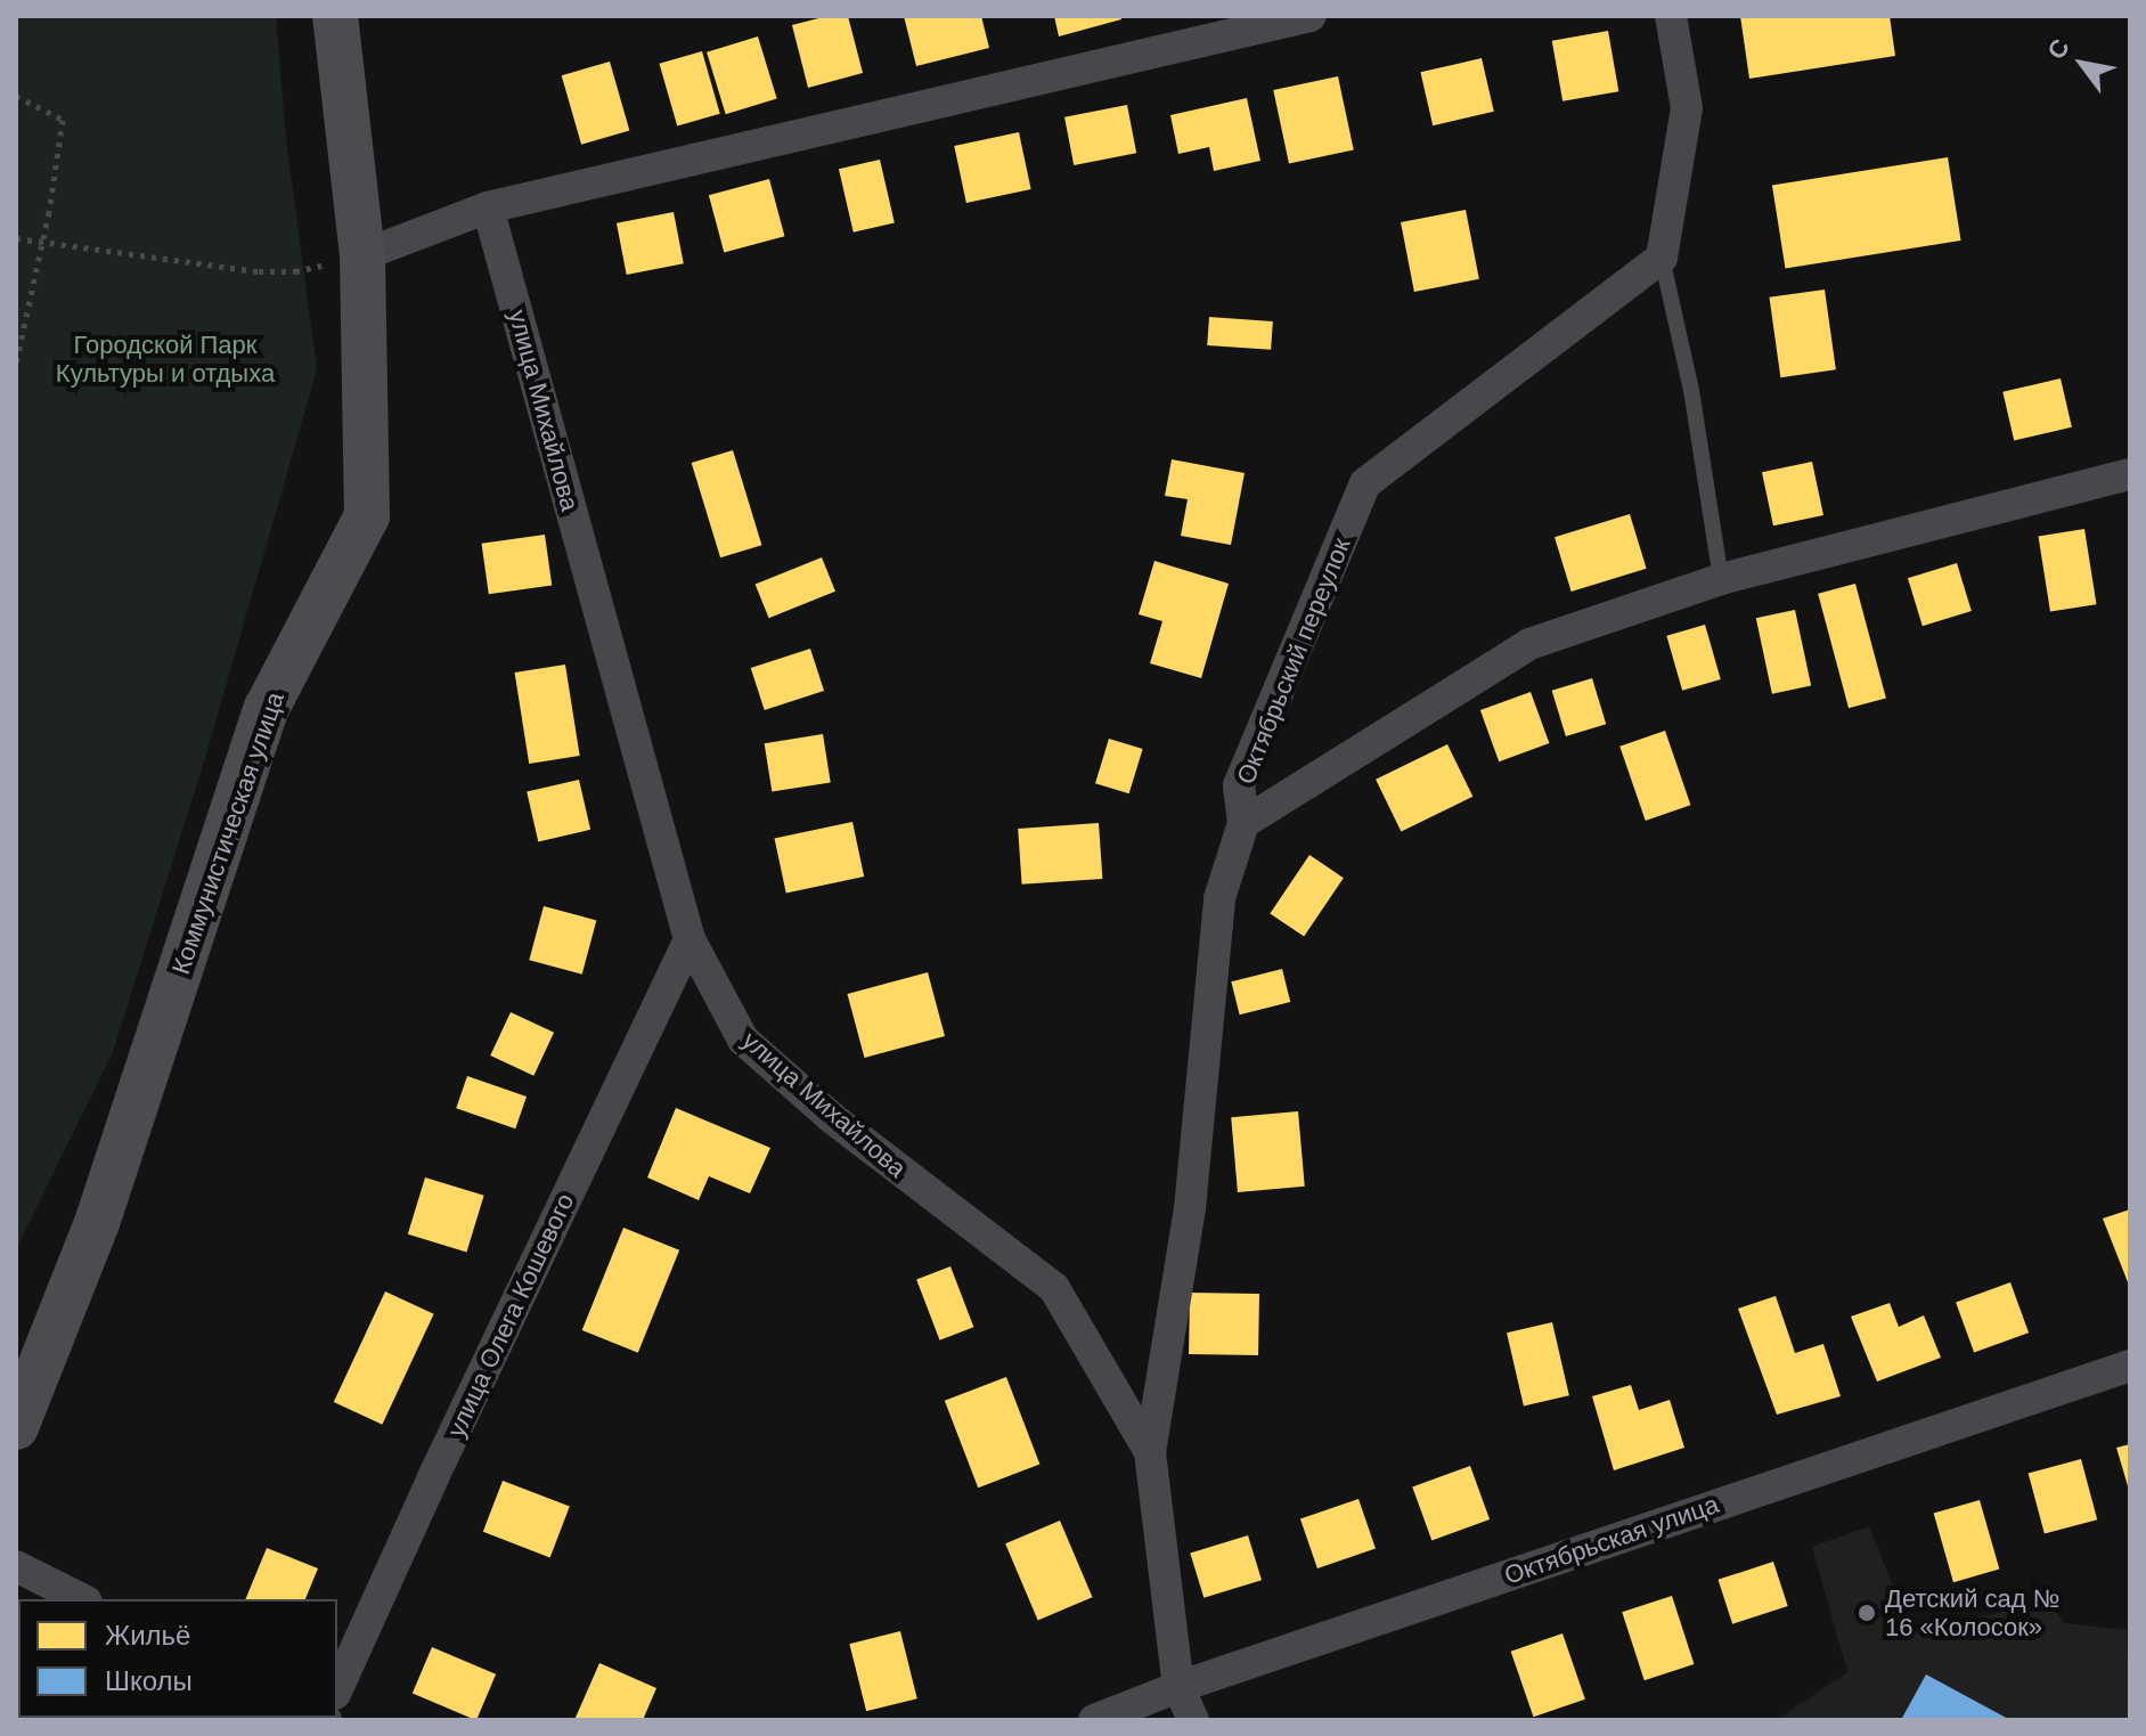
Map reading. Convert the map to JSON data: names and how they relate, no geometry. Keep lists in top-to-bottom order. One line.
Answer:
{"streets":{"street":["улица Михайлова","Октябрьский переулок","Коммунистическая улица","улица Олега Кошевого","Октябрьская улица"]},"crossings":[["улица Михайлова","Октябрьский переулок"],["улица Михайлова","улица Олега Кошевого"],["улица Михайлова","Октябрьская улица"]],"parks":["Городской Парк Культуры и отдыха"],"places":["Детский сад № 16 «Колосок»"],"legend":["Жильё","Школы"],"north":"top left"}
